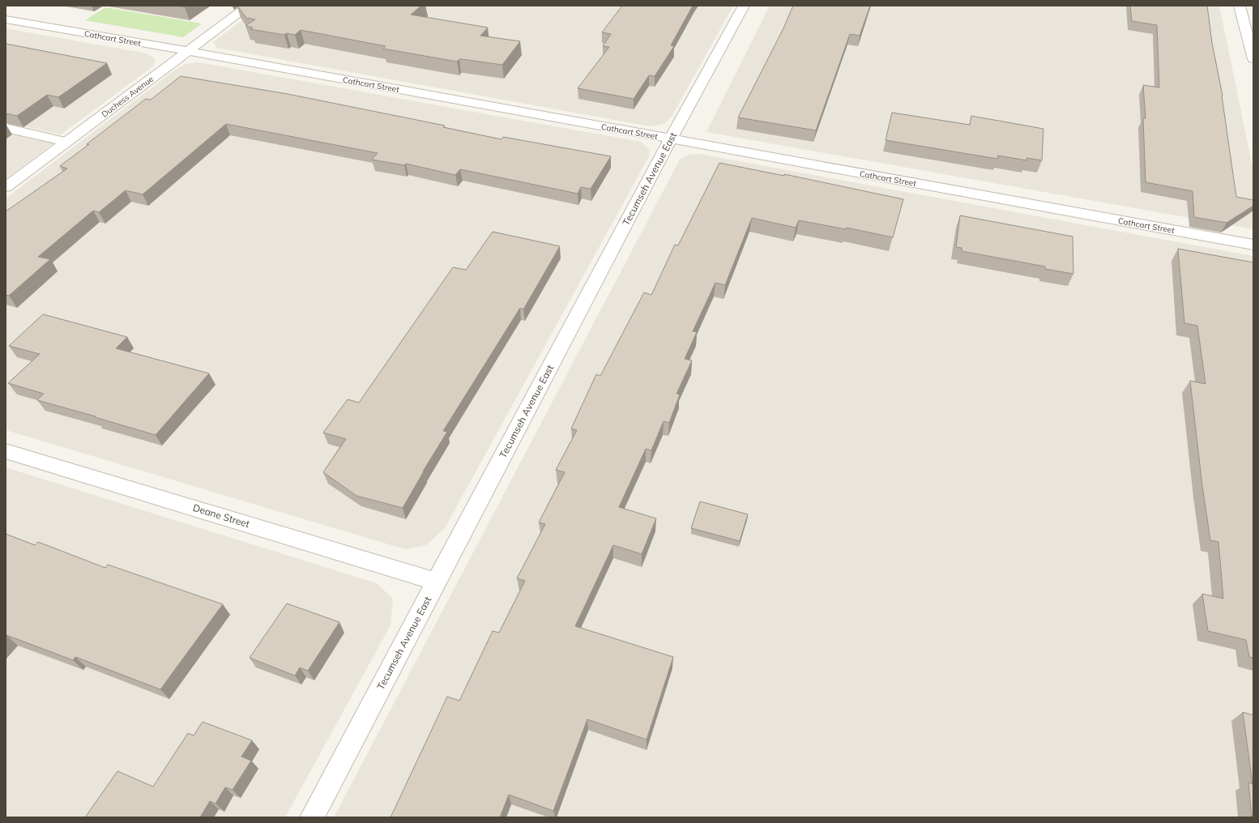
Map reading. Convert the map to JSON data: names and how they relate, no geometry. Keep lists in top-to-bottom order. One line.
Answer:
{"streets":{"street":["Cathcart Street","Duchess Avenue","Tecumseh Avenue East","Deane Street"]},"crossings":[["Cathcart Street","Duchess Avenue"],["Cathcart Street","Tecumseh Avenue East"],["Tecumseh Avenue East","Deane Street"]]}
